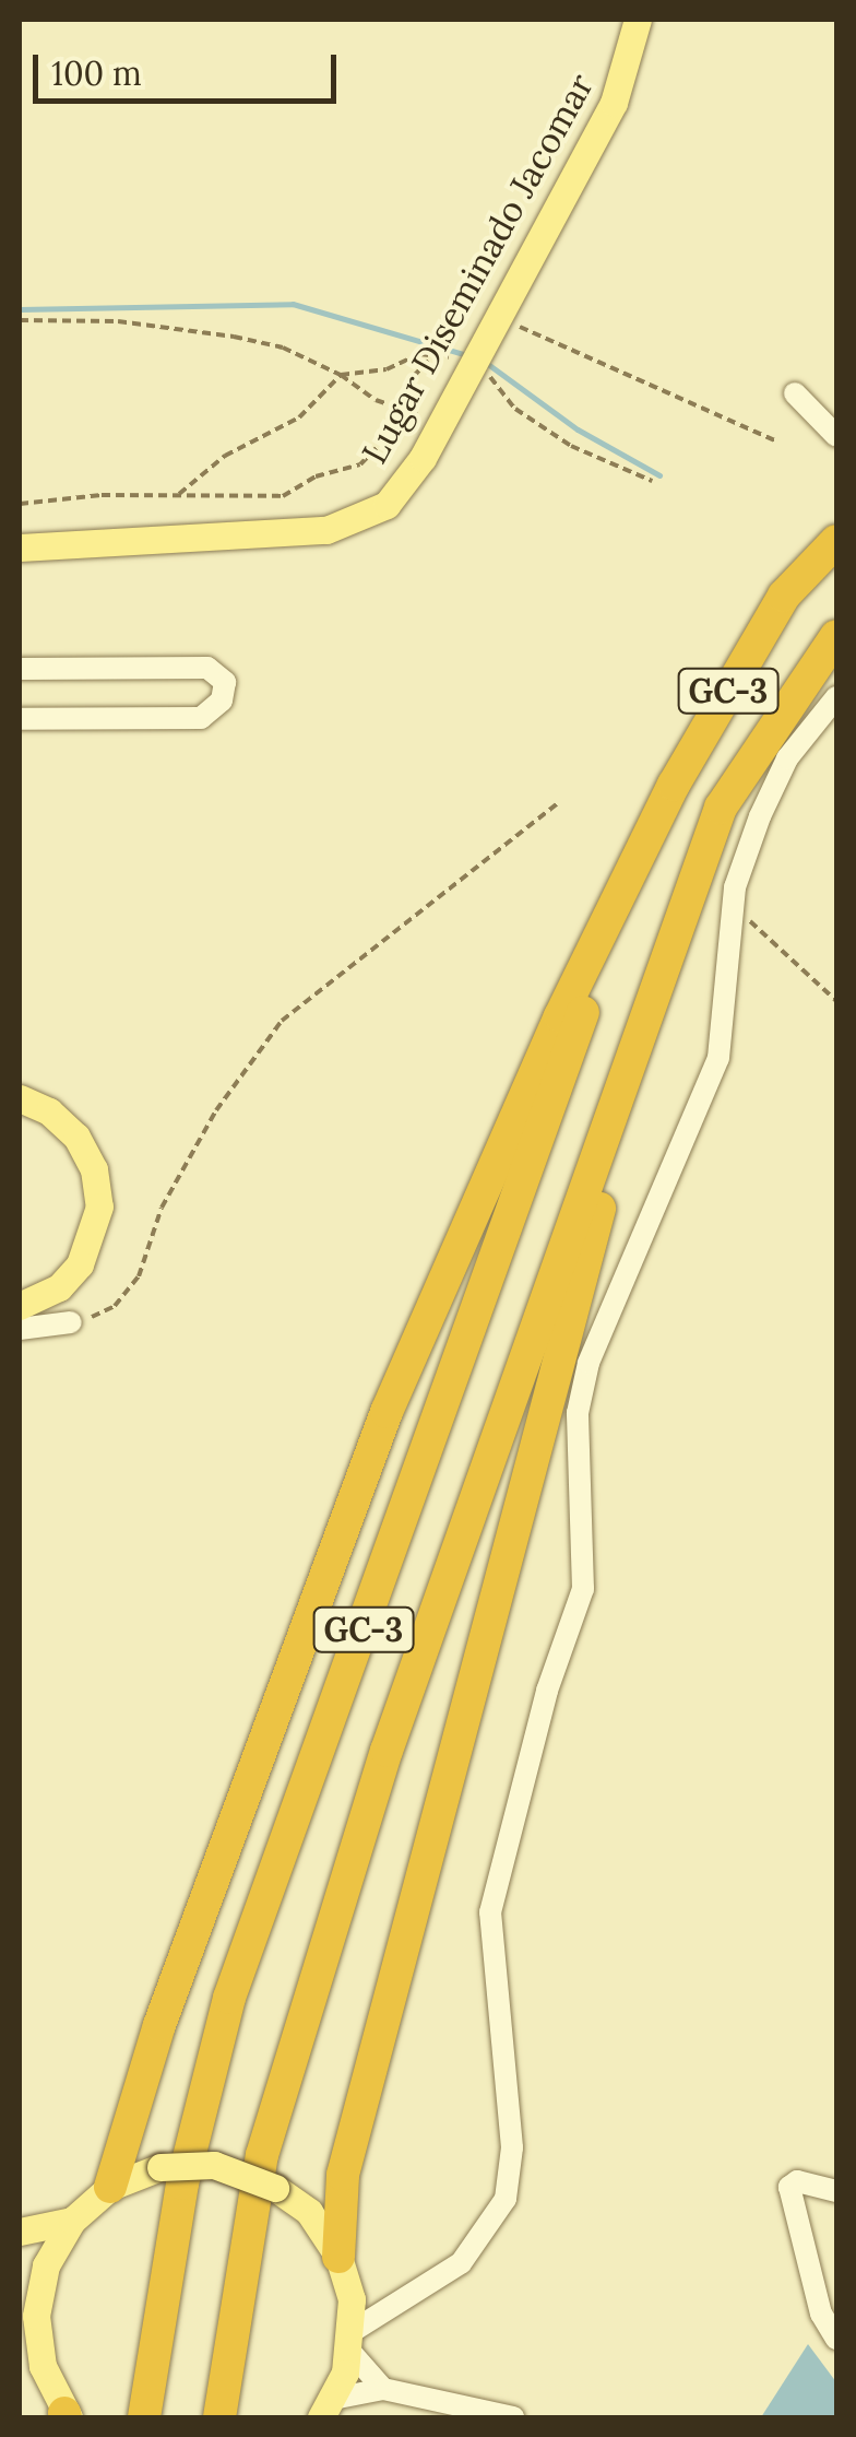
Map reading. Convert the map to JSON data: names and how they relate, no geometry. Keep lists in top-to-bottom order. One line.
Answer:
{"streets":{"highway":["GC-3"],"main road":["Lugar Diseminado Jacomar"]},"scale_bar":"100 m"}
